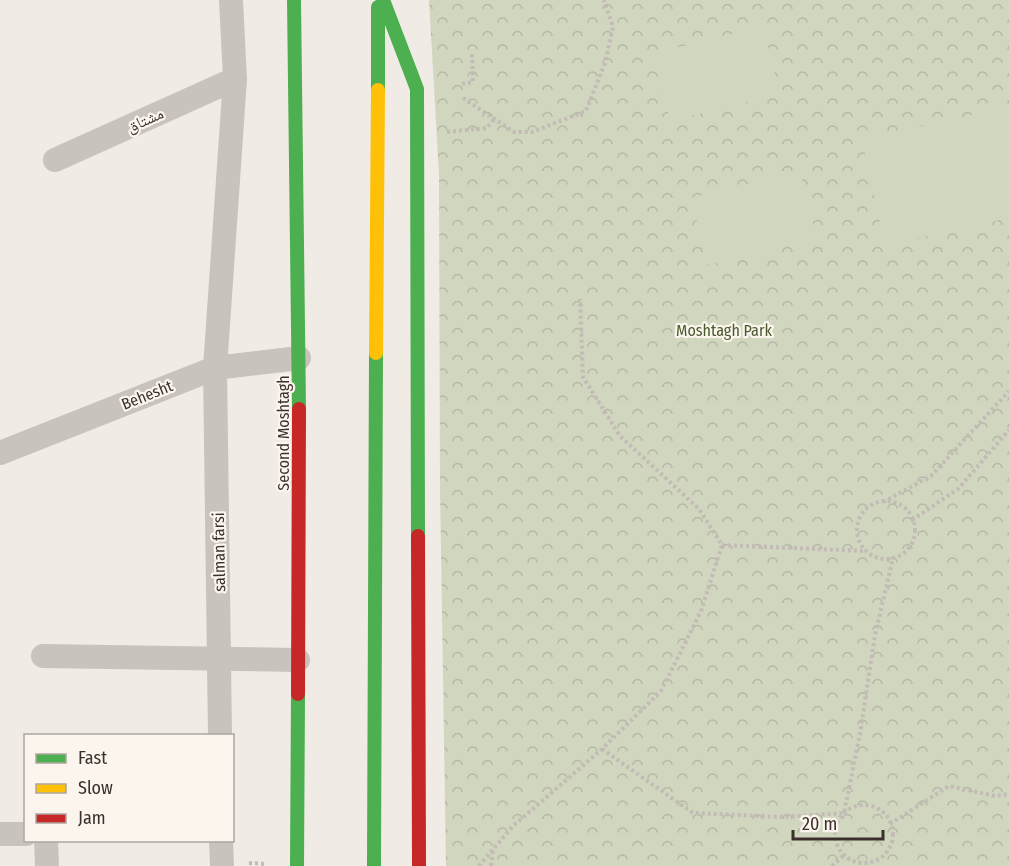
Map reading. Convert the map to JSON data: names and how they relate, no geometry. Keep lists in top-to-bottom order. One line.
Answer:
{"streets":{"main road":["Second Moshtagh"],"street":["مشتاق","Behesht","salman farsi"]},"crossings":[["مشتاق","salman farsi"],["Behesht","Second Moshtagh"],["Behesht","salman farsi"]],"parks":["Moshtagh Park"],"legend":["Fast","Slow","Jam"],"scale_bar":"20 m"}
